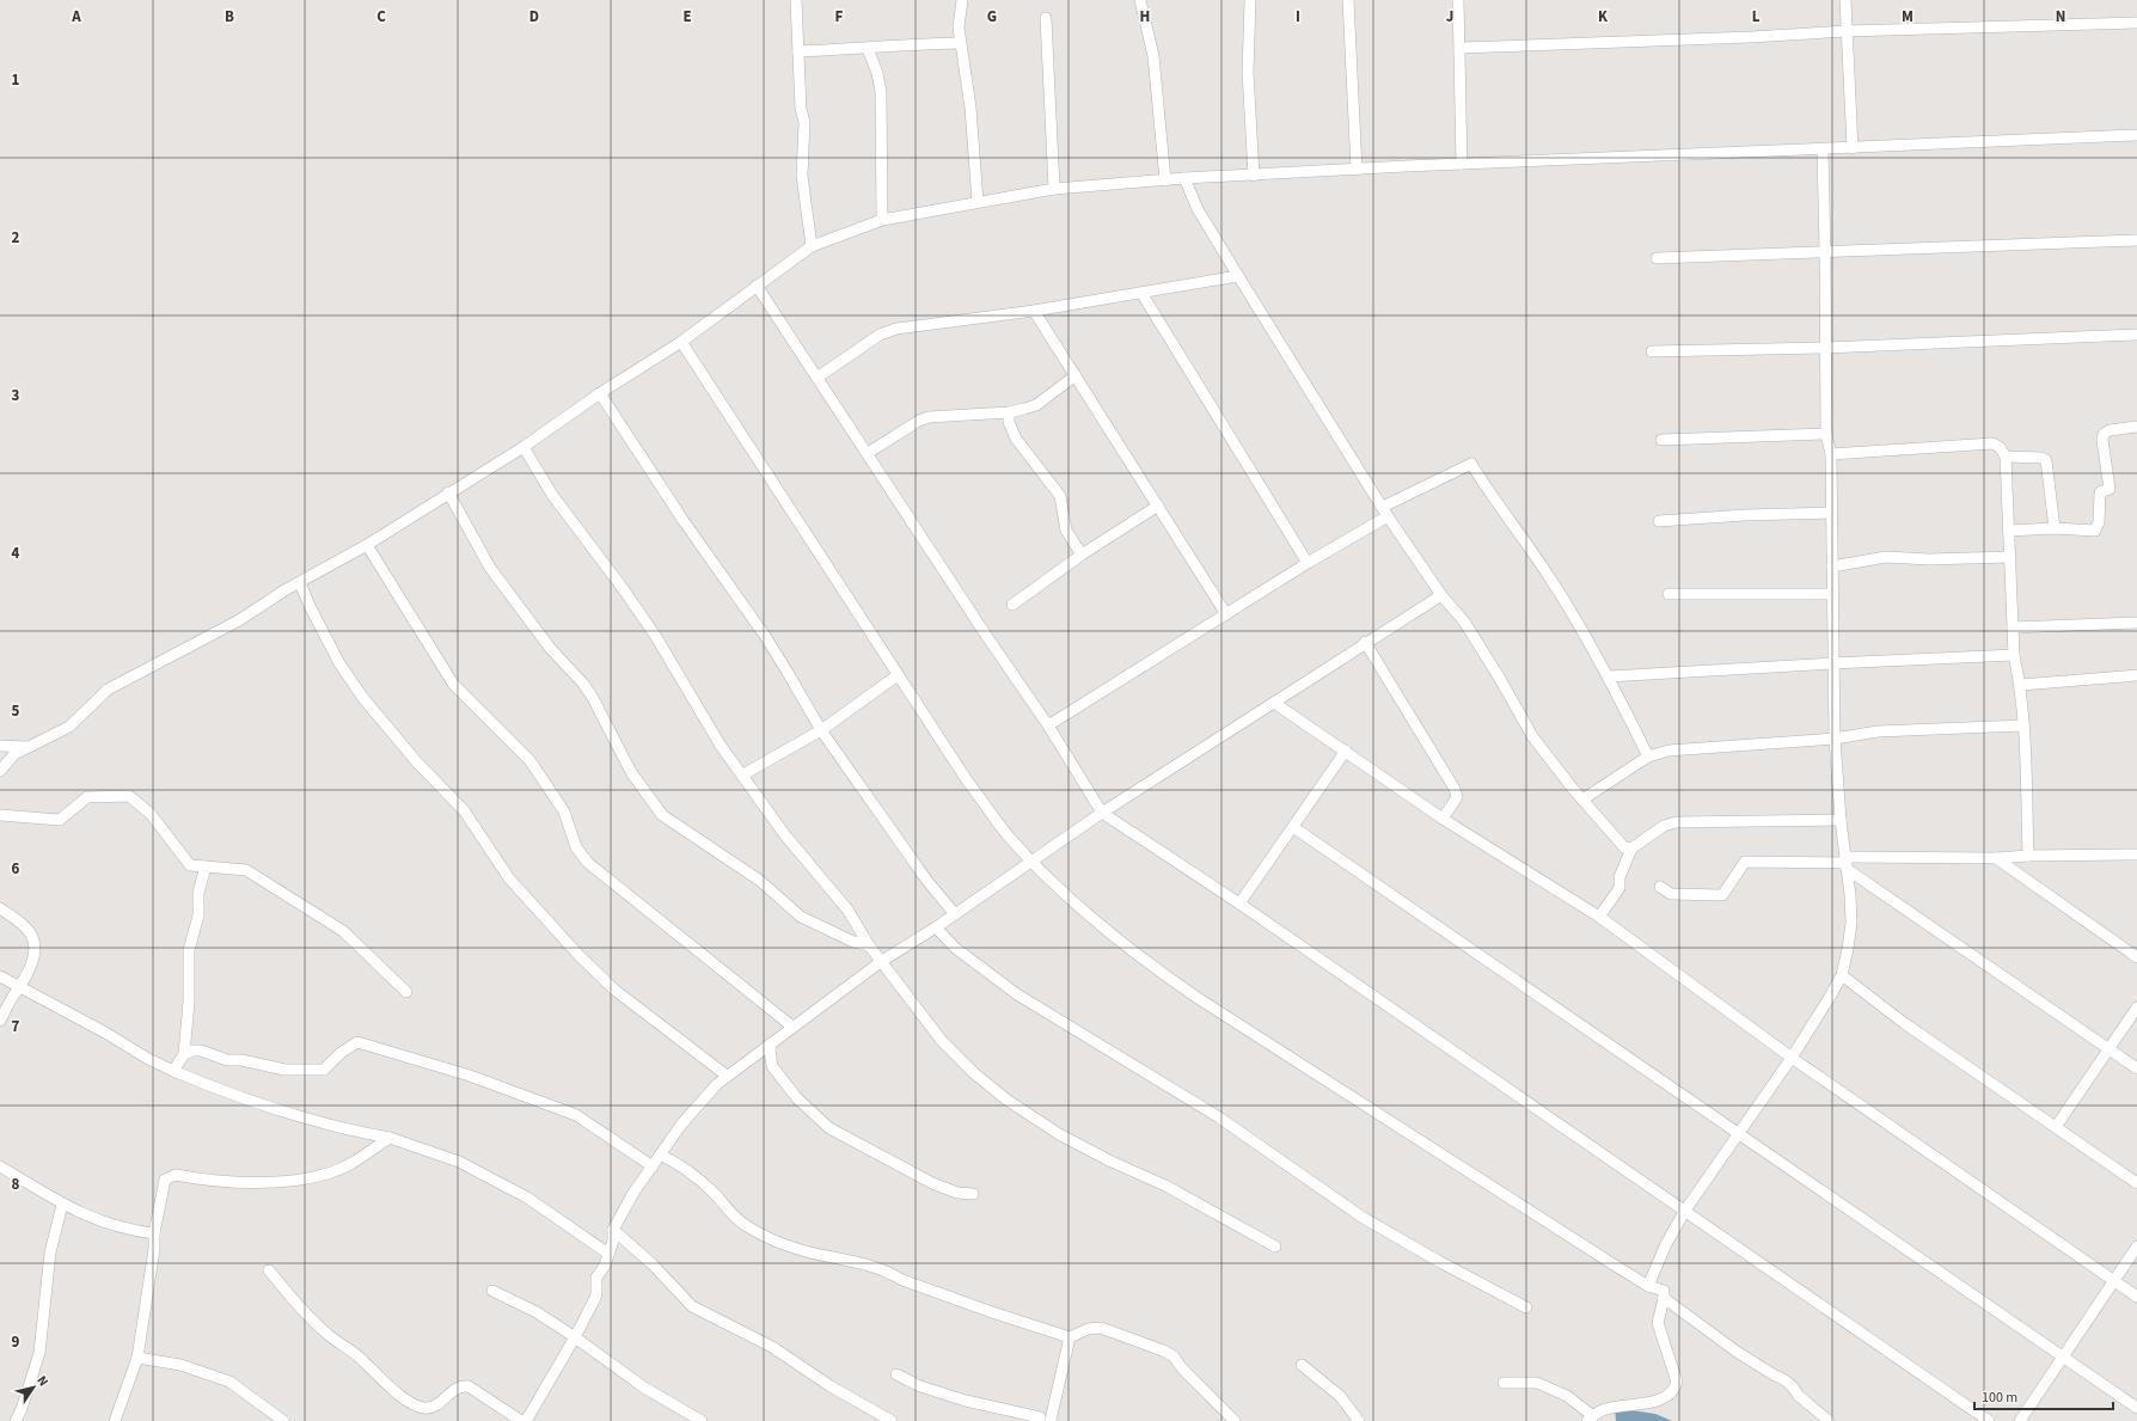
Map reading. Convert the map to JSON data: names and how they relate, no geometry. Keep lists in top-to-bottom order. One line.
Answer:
{"scale_bar":"100 m","north":"top right","grid":{"columns":["A","B","C","D","E","F","G","H","I","J","K","L","M","N"],"rows":["1","2","3","4","5","6","7","8","9"]}}
